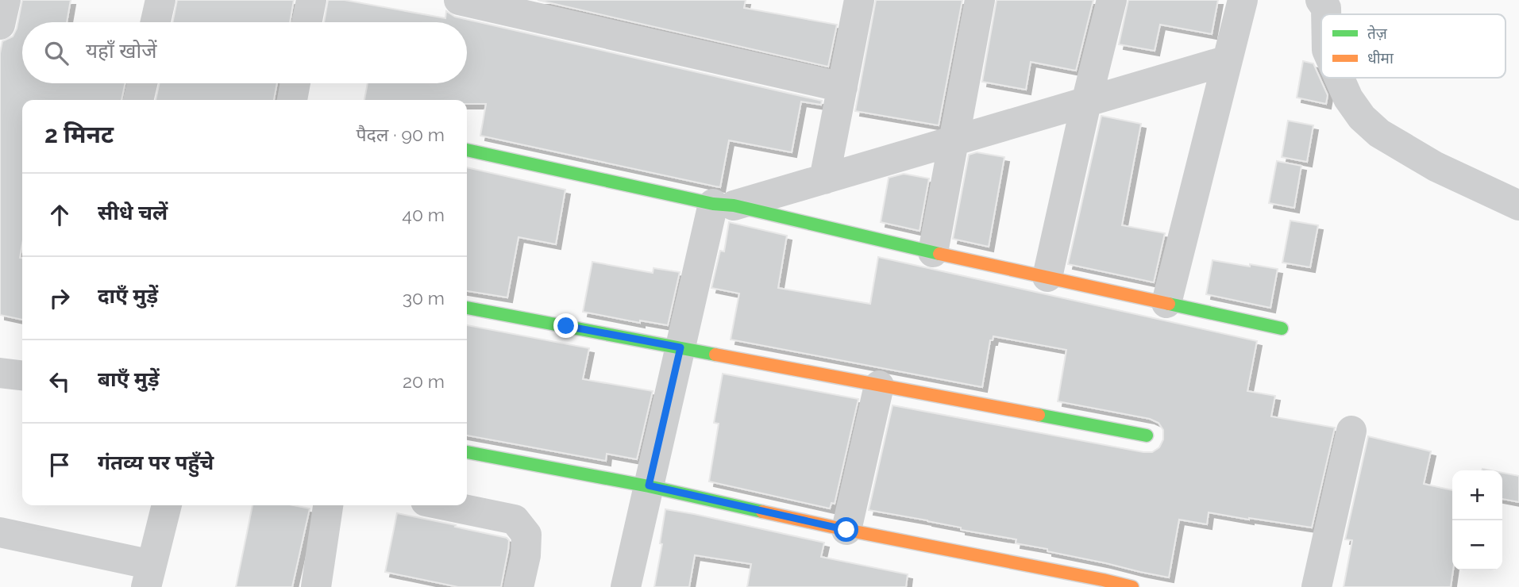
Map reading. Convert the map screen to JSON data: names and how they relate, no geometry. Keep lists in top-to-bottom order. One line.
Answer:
{"legend":["तेज़","धीमा"],"page":{"search":"यहाँ खोजें","heading":["2 मिनट","पैदल · 90 m"],"list":[["सीधे चलें","40 m"],["दाएँ मुड़ें","30 m"],["बाएँ मुड़ें","20 m"],"गंतव्य पर पहुँचे"],"map_buttons":["+","−"]}}
